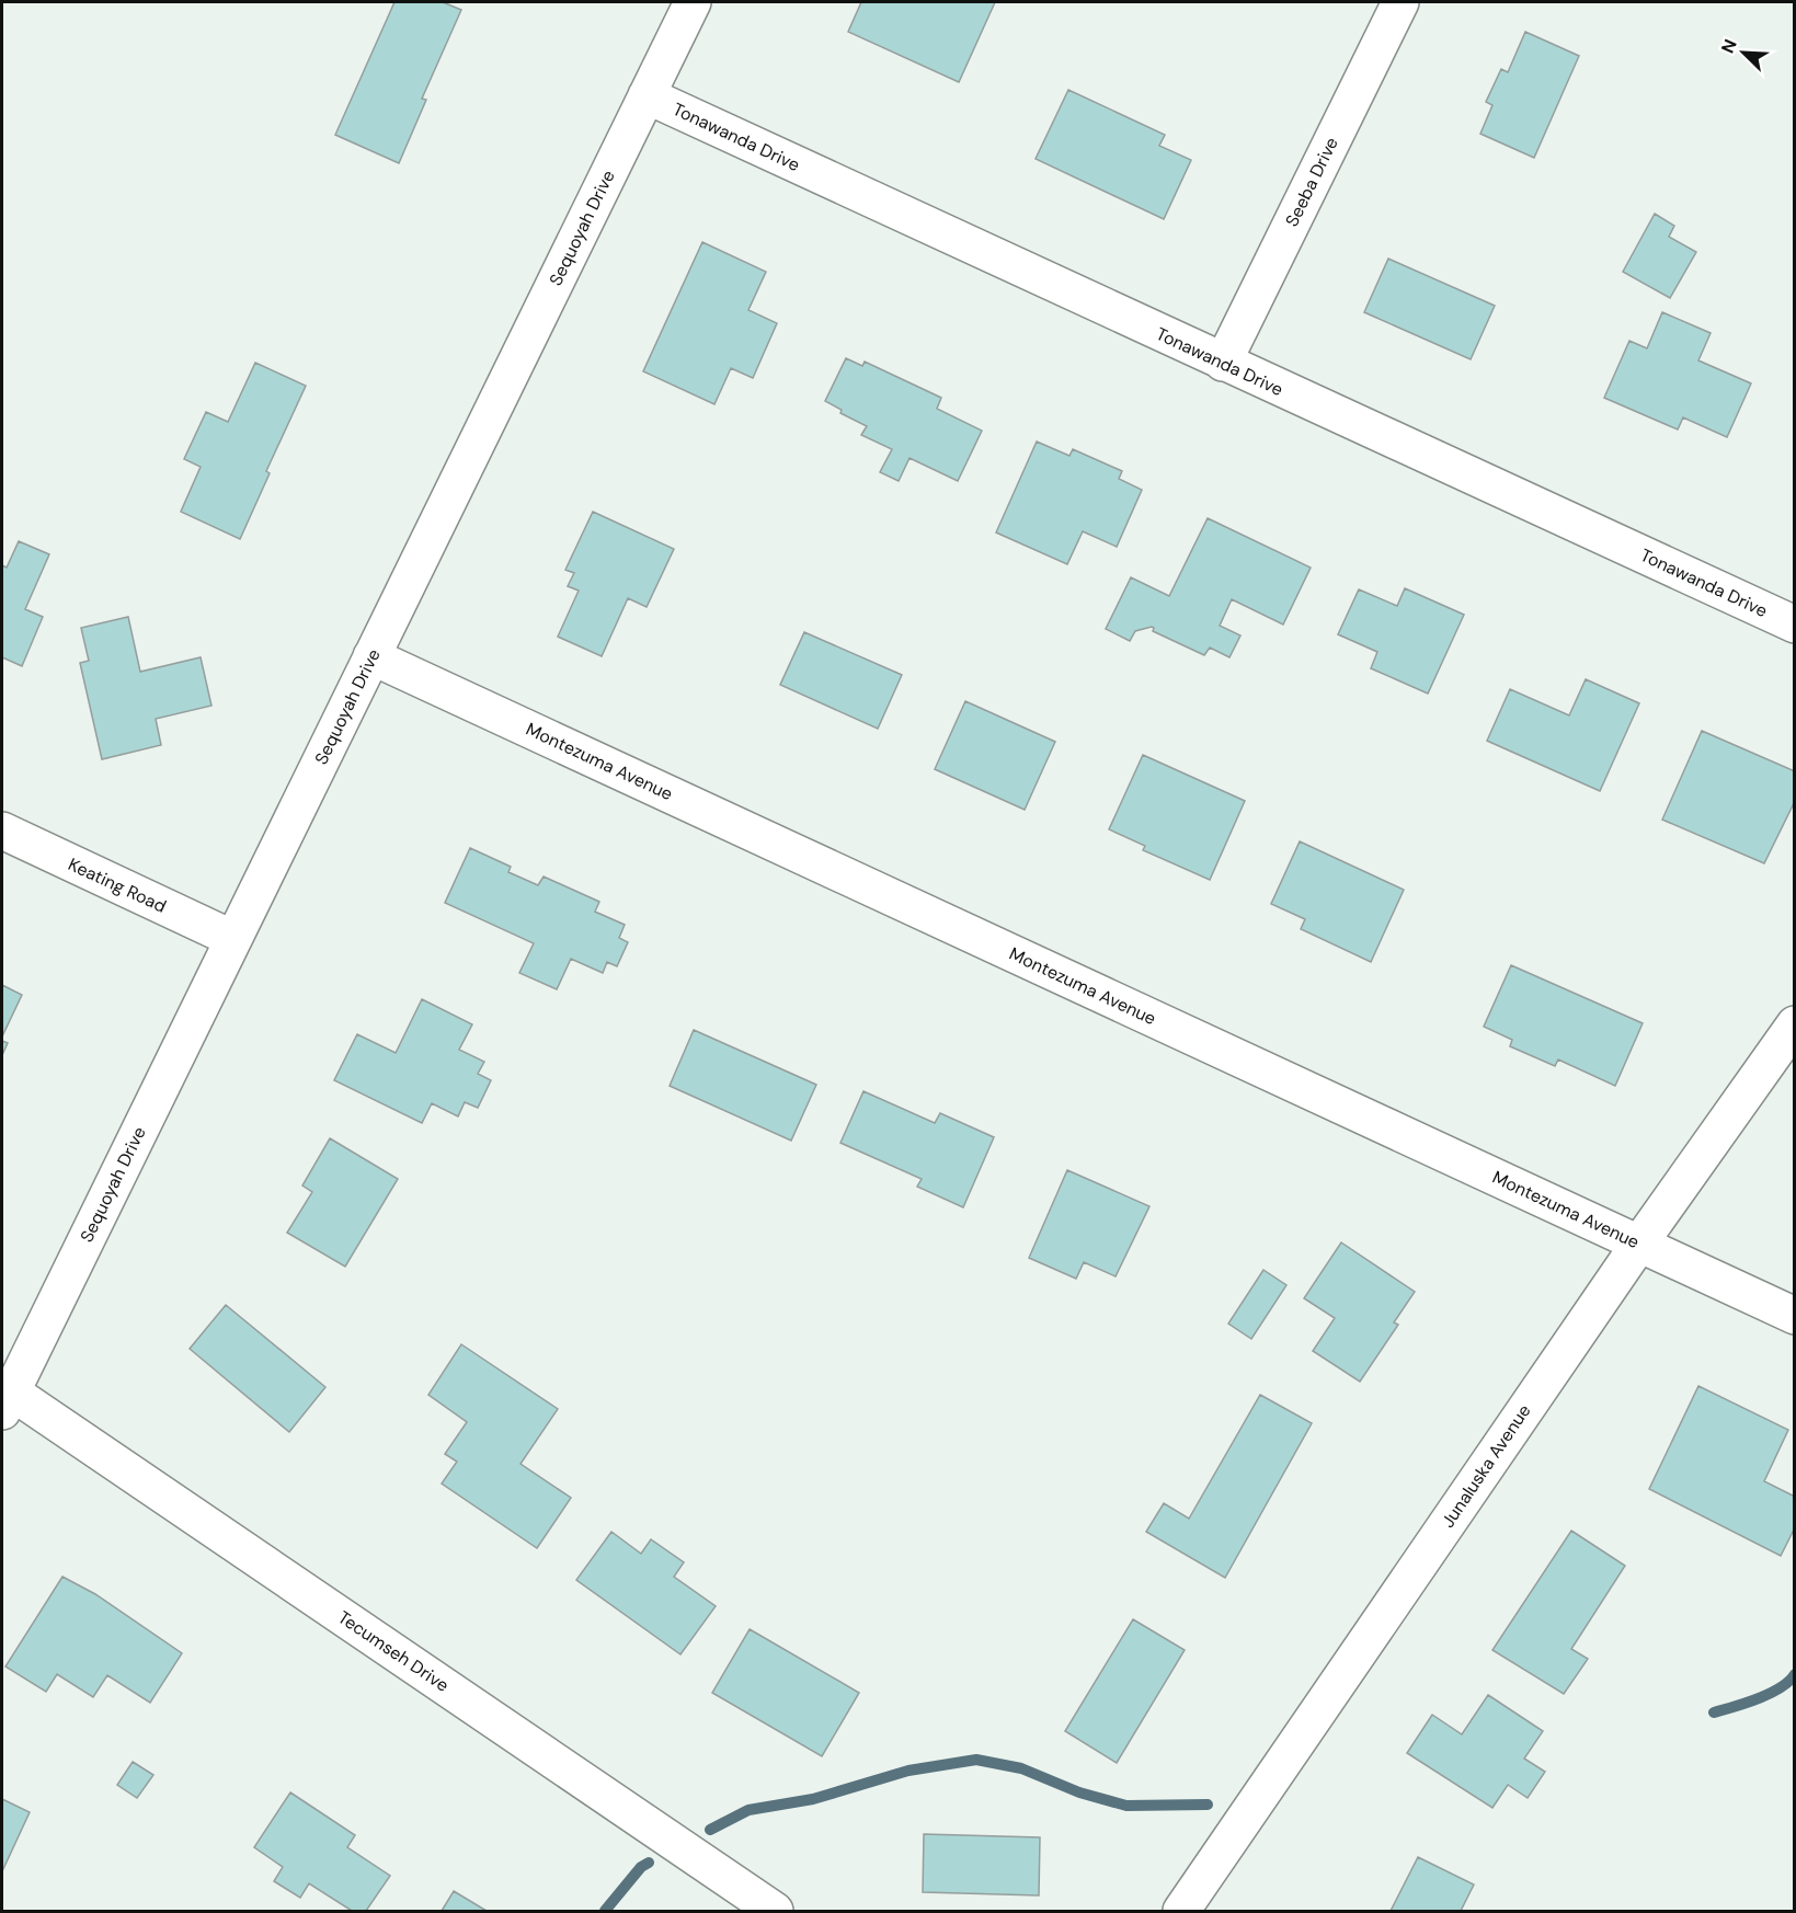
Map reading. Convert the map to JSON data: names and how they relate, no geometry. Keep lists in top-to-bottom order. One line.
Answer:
{"streets":{"street":["Tonawanda Drive","Seeba Drive","Sequoyah Drive","Montezuma Avenue","Keating Road","Junaluska Avenue","Tecumseh Drive"]},"crossings":[["Tonawanda Drive","Seeba Drive"],["Tonawanda Drive","Sequoyah Drive"],["Sequoyah Drive","Montezuma Avenue"],["Sequoyah Drive","Keating Road"],["Sequoyah Drive","Tecumseh Drive"],["Montezuma Avenue","Junaluska Avenue"]],"north":"top left"}
